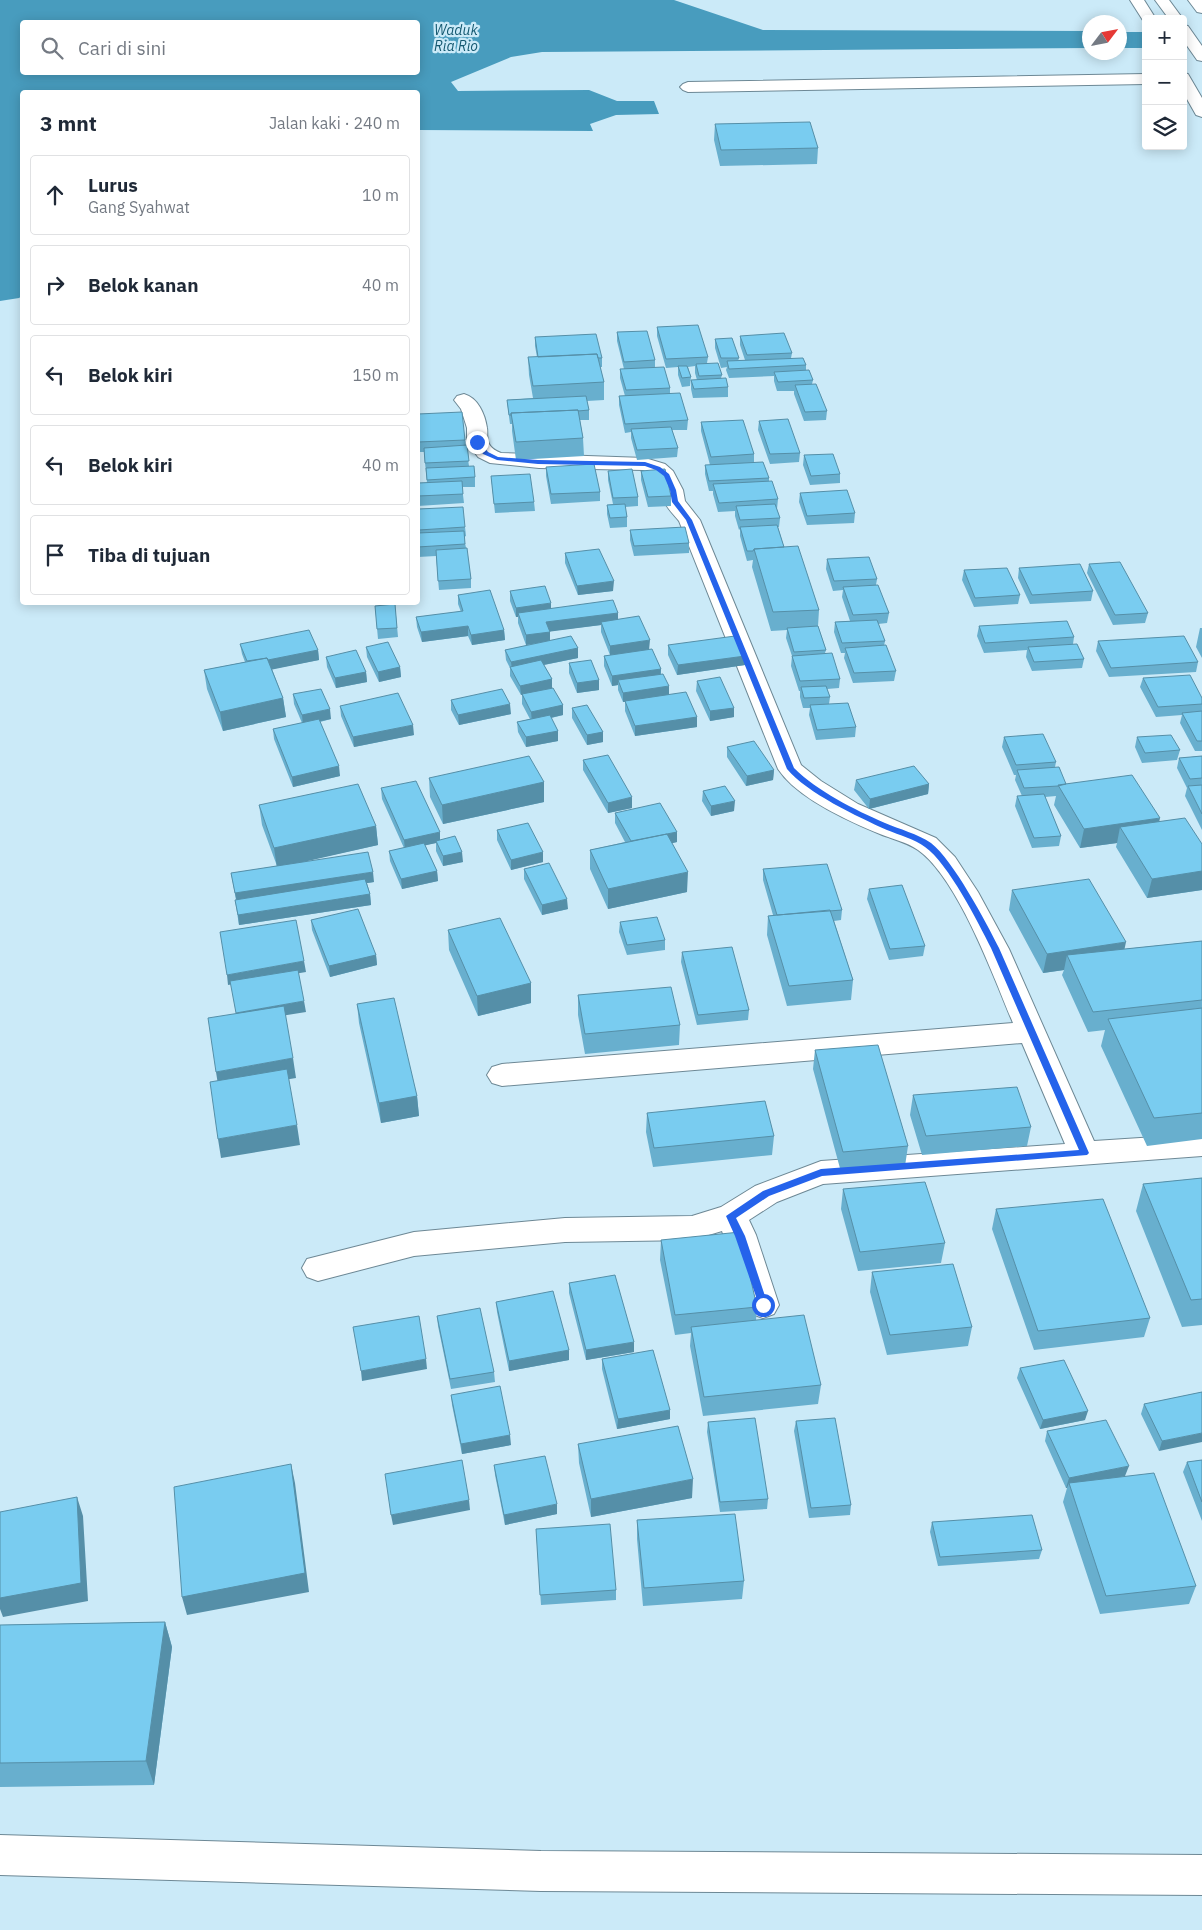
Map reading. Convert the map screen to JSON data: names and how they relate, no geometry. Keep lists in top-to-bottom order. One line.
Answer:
{"water":["Waduk Ria Rio"],"north":"top right","page":{"map_buttons":["+","−"],"search":"Cari di sini","heading":["3 mnt","Jalan kaki · 240 m"],"list":[["Lurus","Gang Syahwat","10 m"],["Belok kanan","40 m"],["Belok kiri","150 m"],["Belok kiri","40 m"],"Tiba di tujuan"]}}
